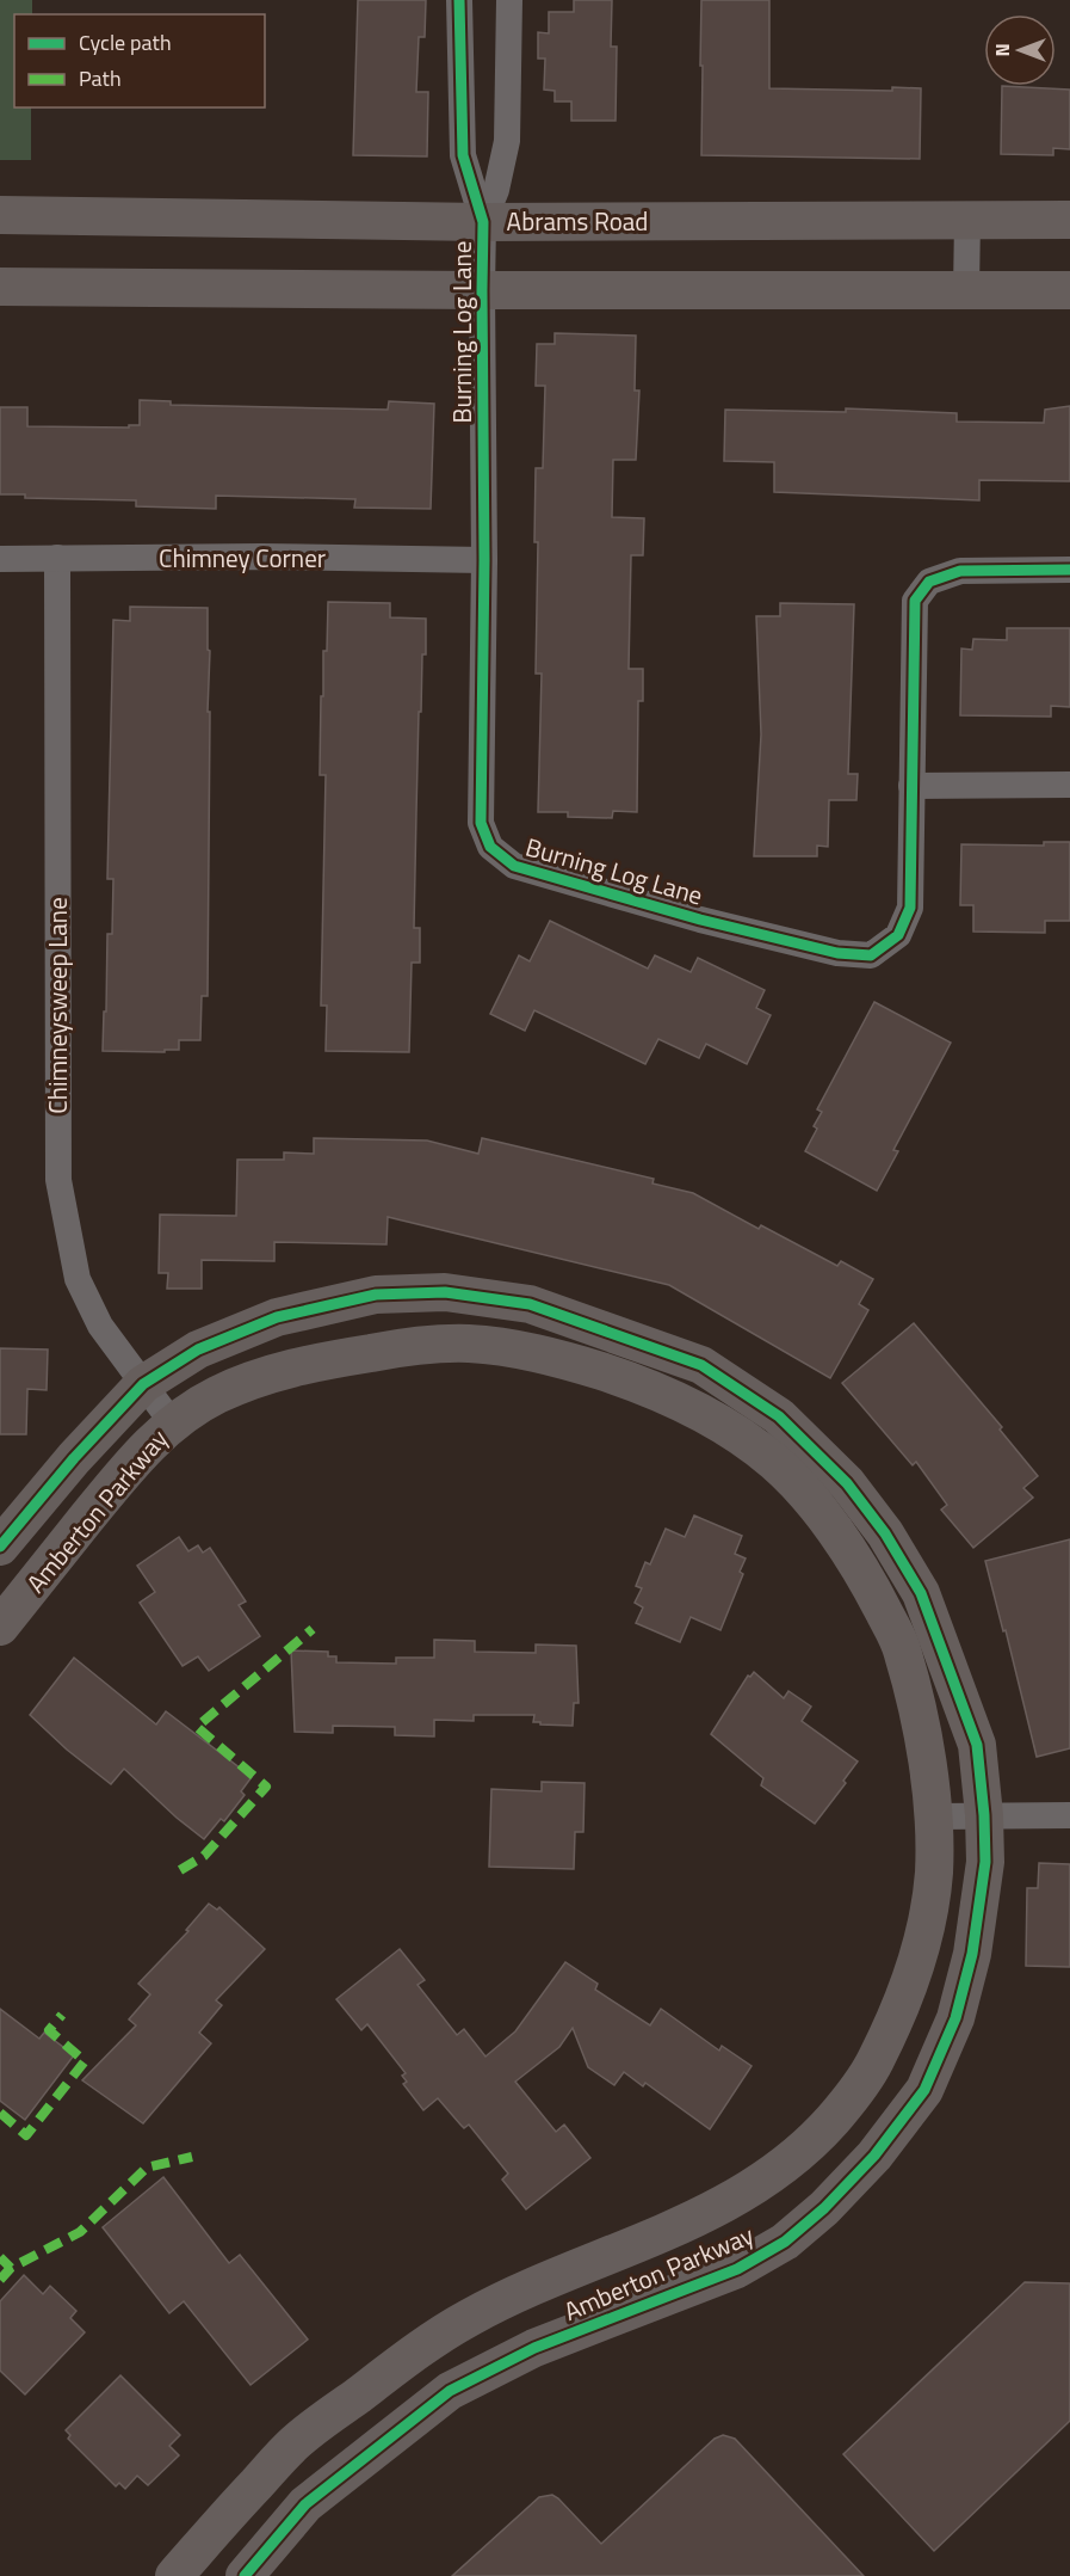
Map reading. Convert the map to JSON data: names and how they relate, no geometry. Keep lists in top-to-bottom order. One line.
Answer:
{"streets":{"street":["Abrams Road","Burning Log Lane","Chimney Corner","Chimneysweep Lane","Amberton Parkway"]},"crossings":[["Abrams Road","Burning Log Lane"],["Burning Log Lane","Chimney Corner"],["Chimney Corner","Chimneysweep Lane"],["Chimneysweep Lane","Amberton Parkway"]],"legend":["Cycle path","Path"],"north":"left"}
